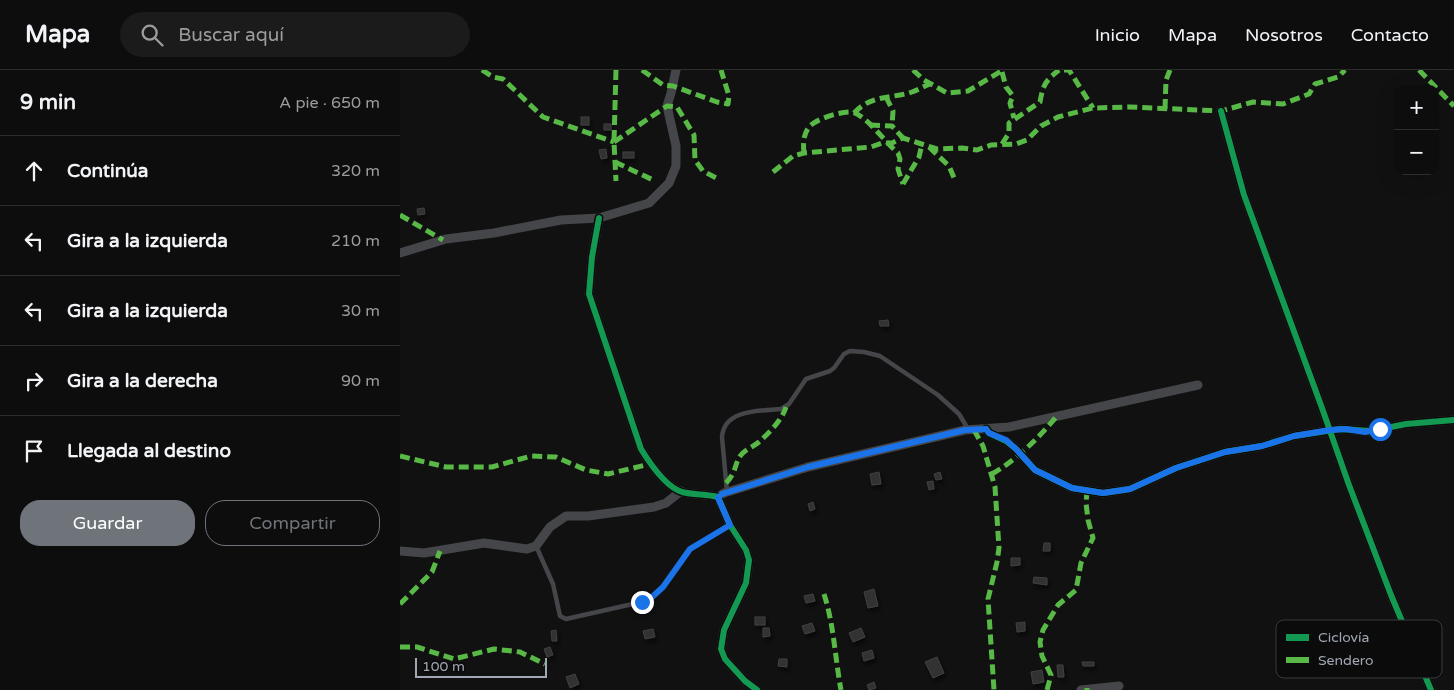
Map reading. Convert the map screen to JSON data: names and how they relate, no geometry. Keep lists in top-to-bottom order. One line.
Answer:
{"legend":["Ciclovía","Sendero"],"scale_bar":"100 m","page":{"header":"Mapa","search":"Buscar aquí","nav":["Inicio","Mapa","Nosotros","Contacto"],"heading":["9 min","A pie · 650 m"],"map_buttons":["+","−"],"list":[["Continúa","320 m"],["Gira a la izquierda","210 m"],["Gira a la izquierda","30 m"],["Gira a la derecha","90 m"],"Llegada al destino"],"buttons":["Guardar","Compartir"],"scale":"100 m"}}
